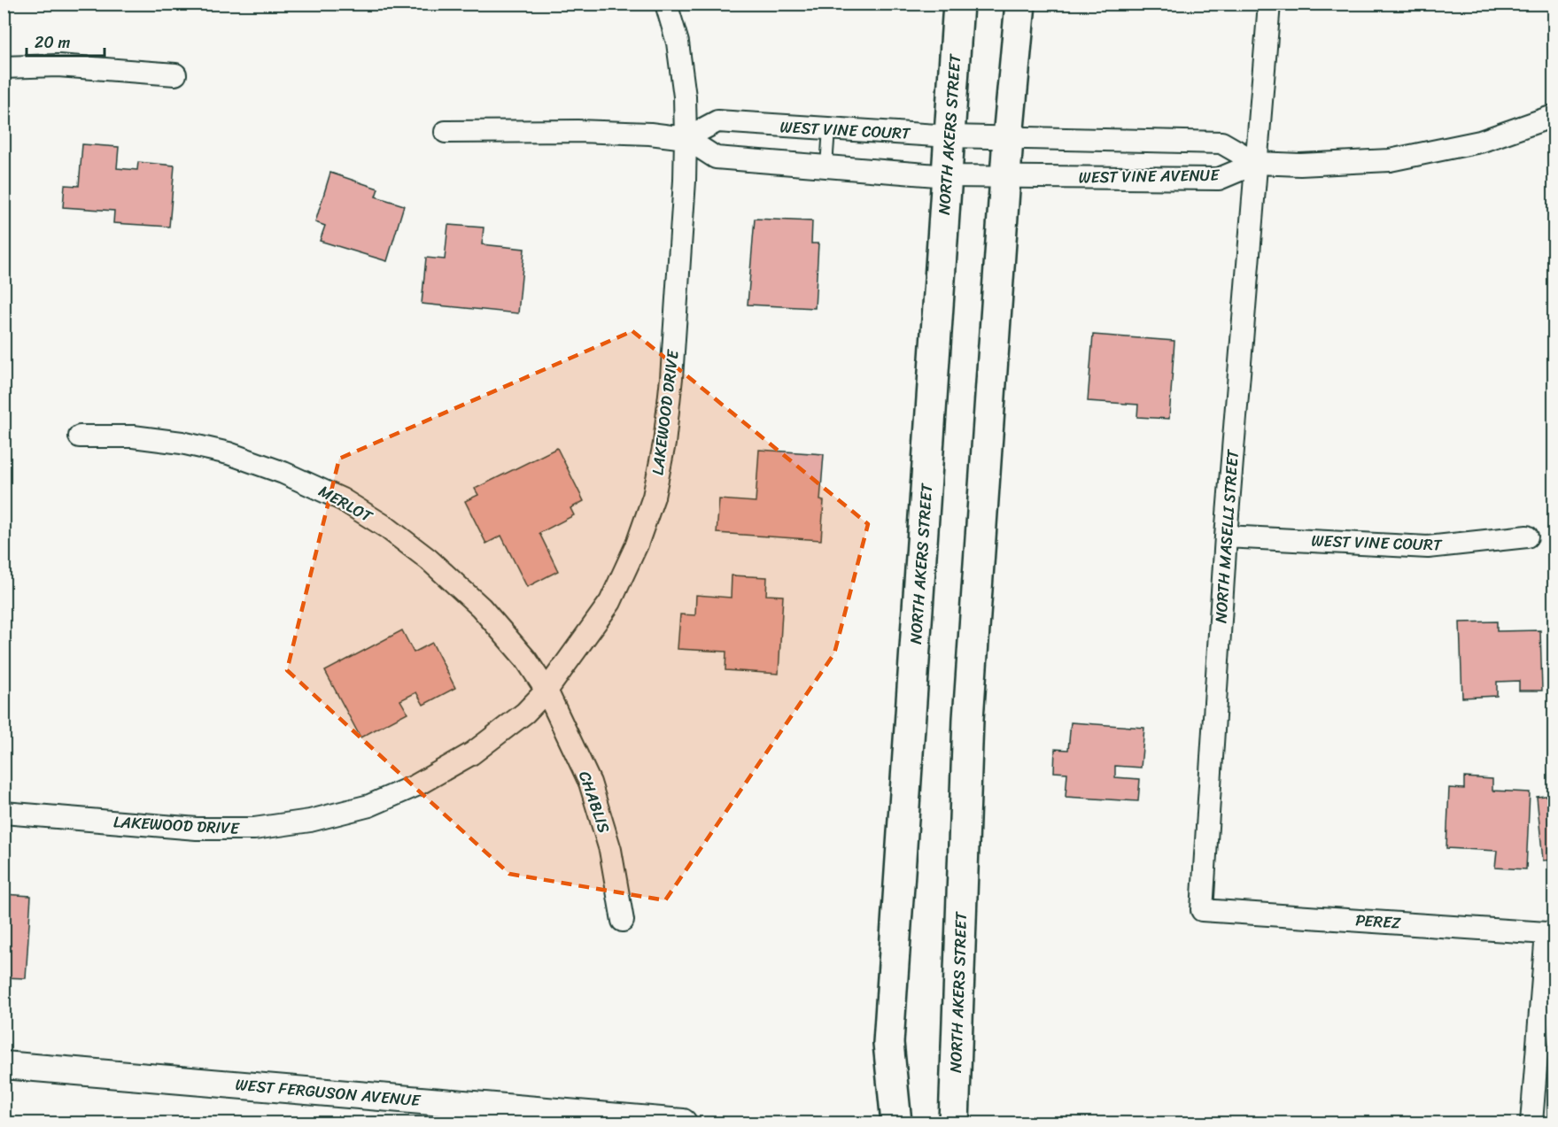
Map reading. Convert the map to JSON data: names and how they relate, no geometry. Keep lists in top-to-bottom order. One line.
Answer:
{"streets":{"main road":["NORTH AKERS STREET"],"street":["WEST VINE COURT","WEST VINE AVENUE","LAKEWOOD DRIVE","MERLOT","NORTH MASELLI STREET","CHABLIS","PEREZ","WEST FERGUSON AVENUE"]},"crossings":[["WEST VINE COURT","NORTH AKERS STREET"],["WEST VINE COURT","WEST VINE AVENUE"],["WEST VINE COURT","LAKEWOOD DRIVE"],["WEST VINE COURT","NORTH MASELLI STREET"],["NORTH AKERS STREET","WEST VINE AVENUE"],["WEST VINE AVENUE","NORTH MASELLI STREET"],["LAKEWOOD DRIVE","MERLOT"],["LAKEWOOD DRIVE","CHABLIS"],["MERLOT","CHABLIS"],["NORTH MASELLI STREET","PEREZ"]],"scale_bar":"20 m"}
